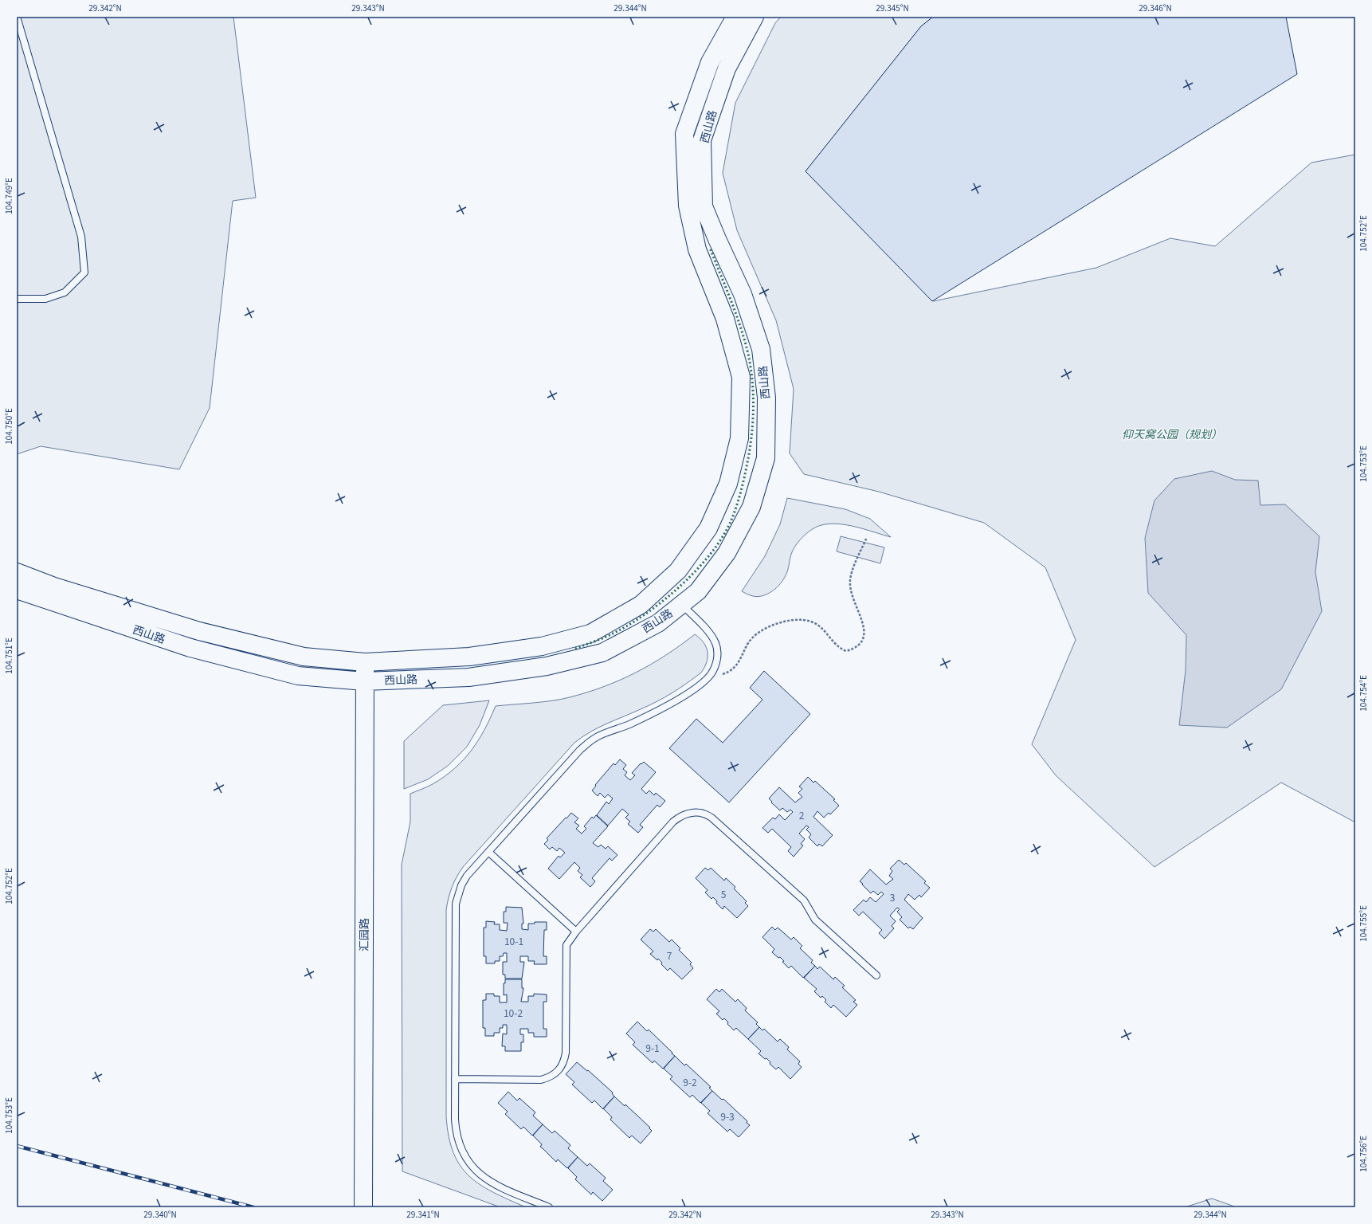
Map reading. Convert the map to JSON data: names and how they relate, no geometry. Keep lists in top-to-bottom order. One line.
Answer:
{"streets":{"main road":["西山路","汇园路"]},"crossings":[["西山路","汇园路"]],"parks":["仰天窝公园（规划）"],"house_numbers":["2","5","3","10-1","7","10-2","9-1","9-2","9-3"],"coordinates":["29.342°N","29.343°N","29.344°N","29.345°N","29.346°N","104.749°E","104.752°E","104.750°E","104.753°E","104.751°E","104.754°E","104.755°E","104.756°E","29.340°N","29.341°N"]}
